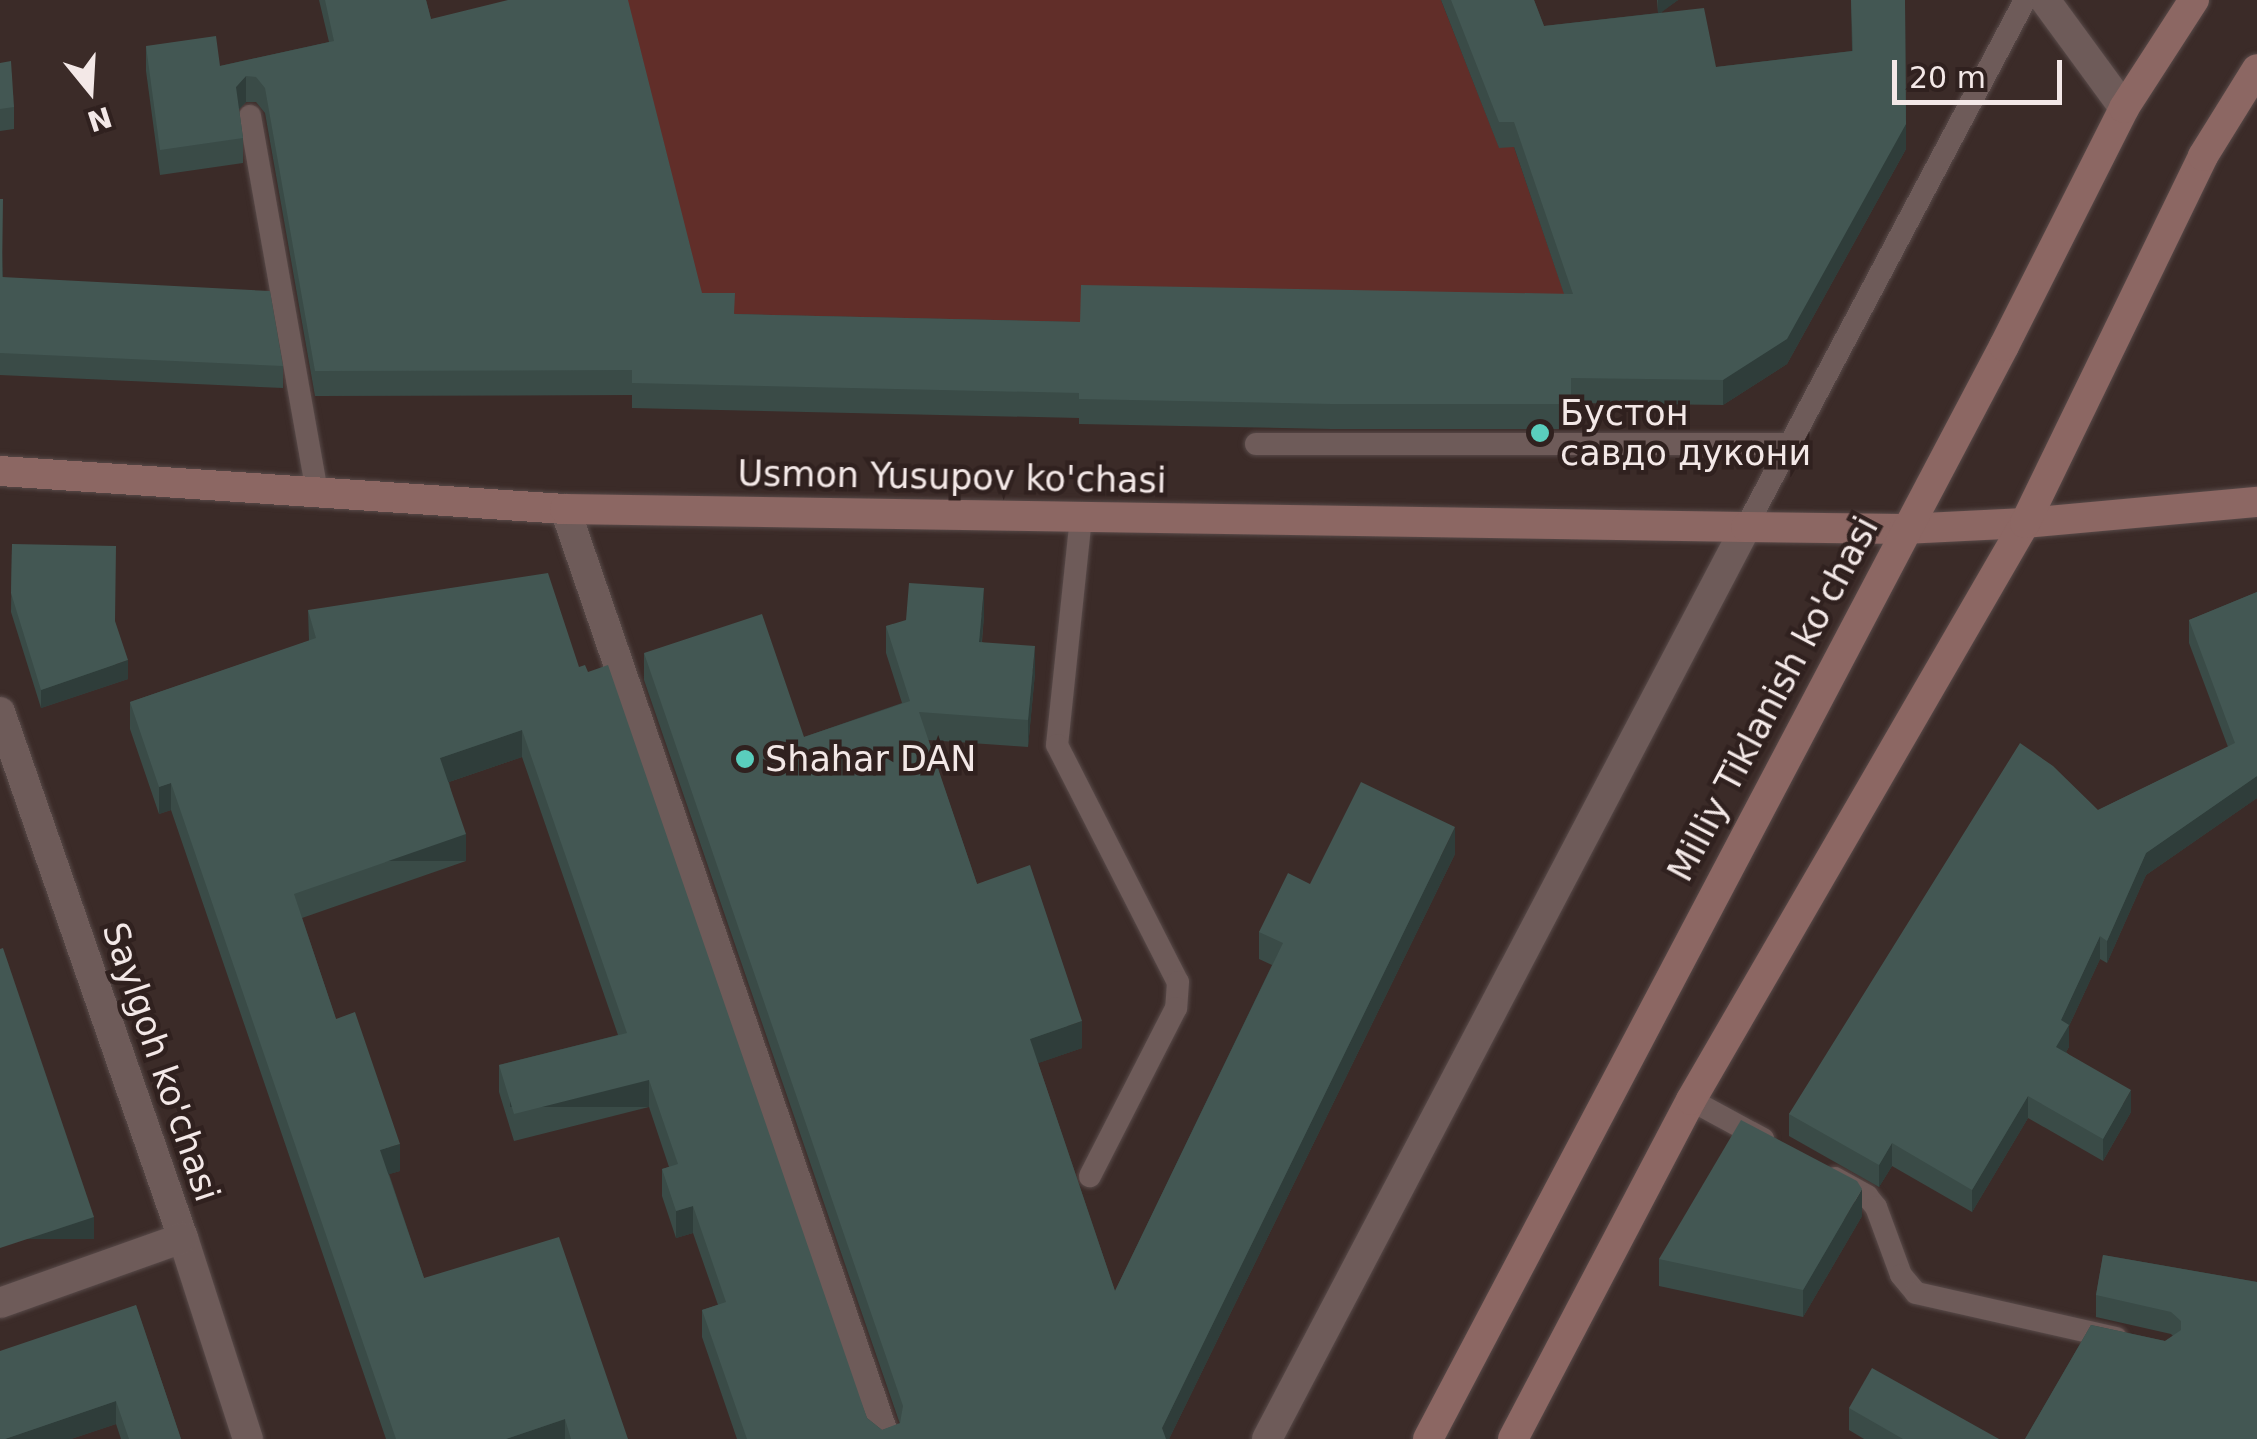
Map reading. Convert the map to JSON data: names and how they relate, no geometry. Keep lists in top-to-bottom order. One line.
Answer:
{"streets":{"main road":["Usmon Yusupov ko'chasi","Milliy Tiklanish ko'chasi"],"street":["Saylgoh ko'chasi"]},"crossings":[["Usmon Yusupov ko'chasi","Milliy Tiklanish ko'chasi"]],"places":["Бустон савдо дукони","Shahar DAN"],"scale_bar":"20 m","north":"bottom"}
